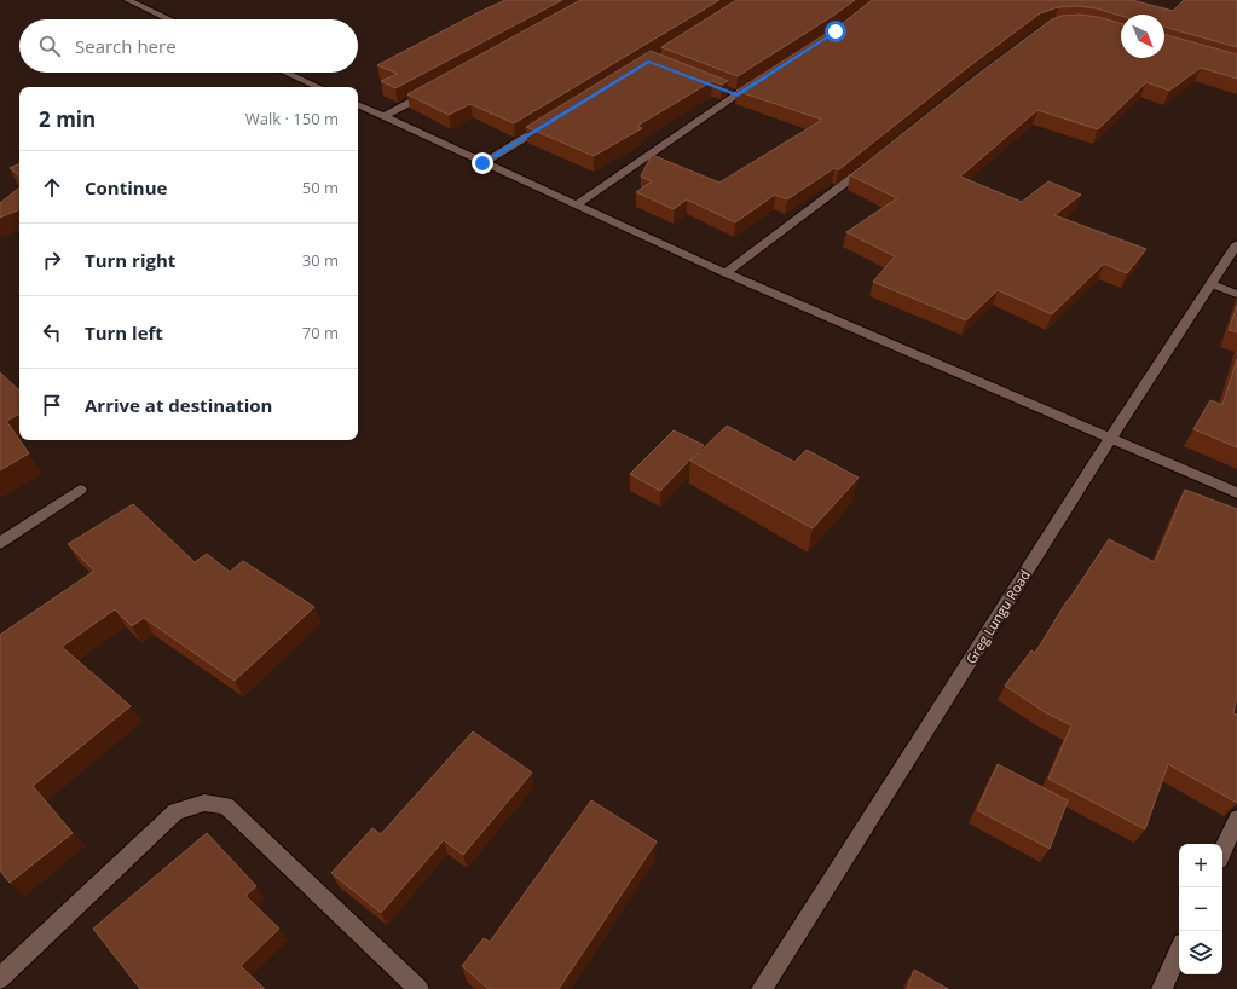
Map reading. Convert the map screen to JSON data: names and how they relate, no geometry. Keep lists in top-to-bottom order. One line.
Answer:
{"streets":{"street":["Greg Lungu Road"]},"north":"bottom right","page":{"search":"Search here","heading":["2 min","Walk · 150 m"],"list":[["Continue","50 m"],["Turn right","30 m"],["Turn left","70 m"],"Arrive at destination"],"map_buttons":["+","−"]}}
